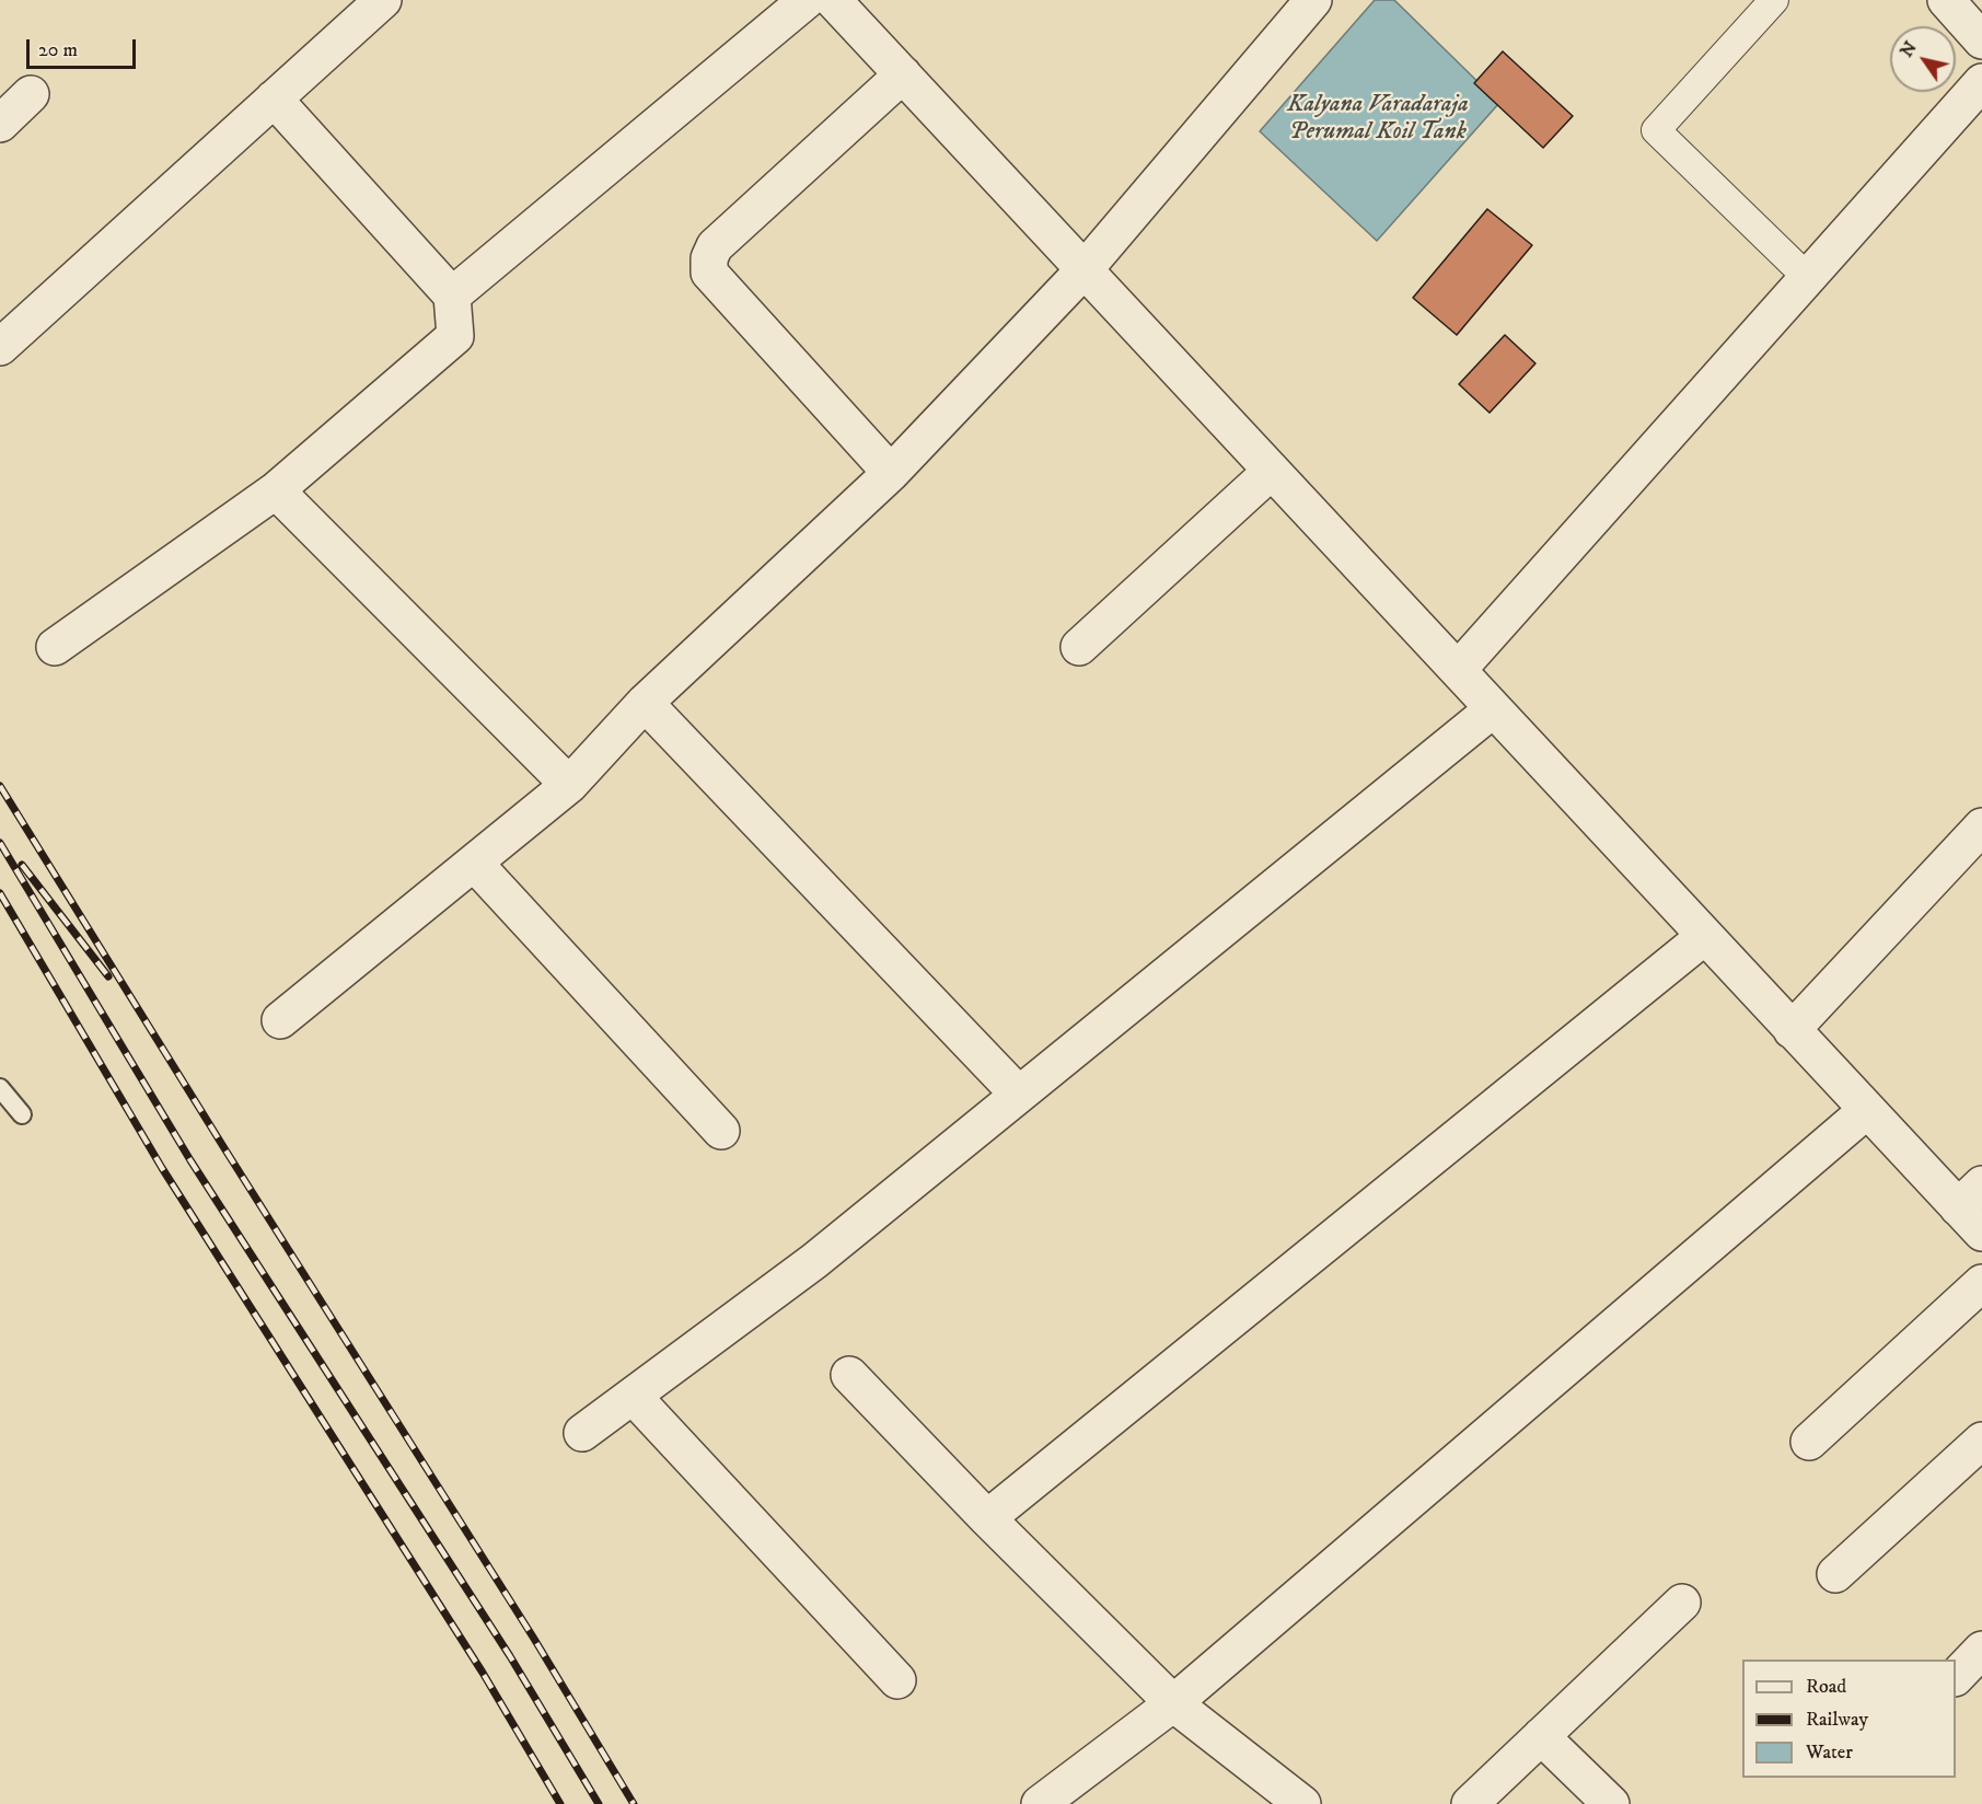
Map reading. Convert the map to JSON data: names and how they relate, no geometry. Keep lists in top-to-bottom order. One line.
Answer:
{"water":["Kalyana Varadaraja Perumal Koil Tank"],"legend":["Road","Railway","Water"],"scale_bar":"20 m","north":"top left"}
